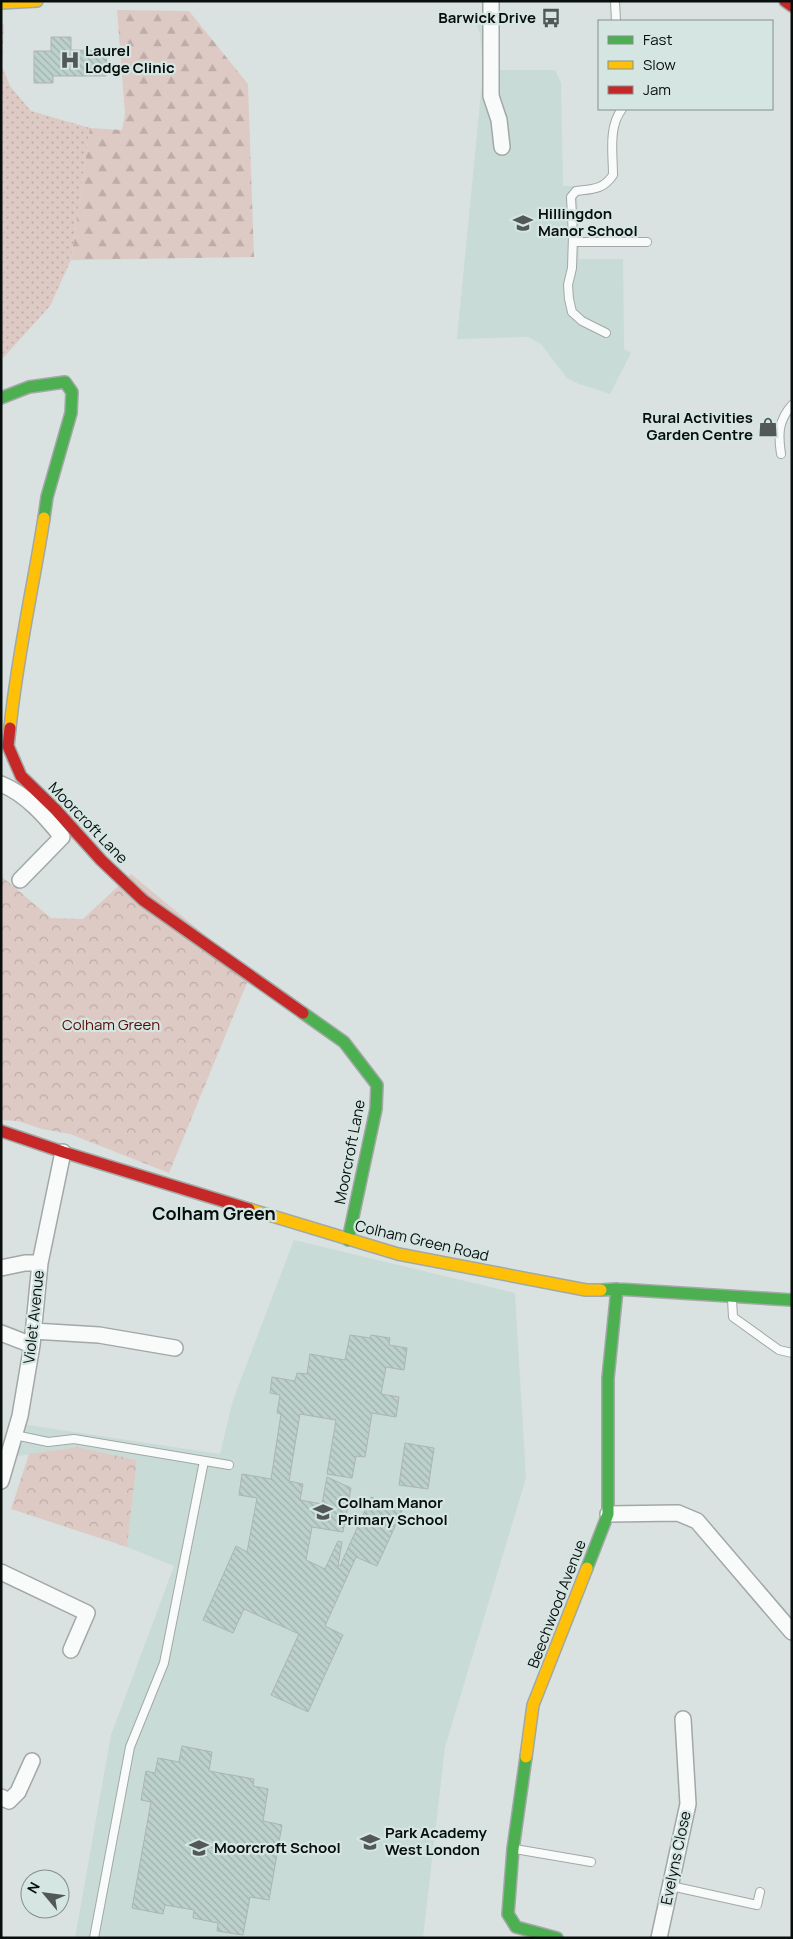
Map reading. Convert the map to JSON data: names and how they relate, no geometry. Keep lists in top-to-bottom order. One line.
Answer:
{"streets":{"street":["Moorcroft Lane","Colham Green Road","Violet Avenue","Beechwood Avenue","Evelyns Close"]},"crossings":[["Moorcroft Lane","Colham Green Road"],["Colham Green Road","Violet Avenue"],["Colham Green Road","Beechwood Avenue"]],"districts":["Colham Green"],"parks":["Colham Green"],"places":{"bus stop":["Barwick Drive"],"hospital":["Laurel Lodge Clinic"],"school or university":["Hillingdon Manor School","Colham Manor Primary School","Park Academy West London","Moorcroft School"],"shop":["Rural Activities Garden Centre"]},"legend":["Fast","Slow","Jam"],"north":"top left"}
